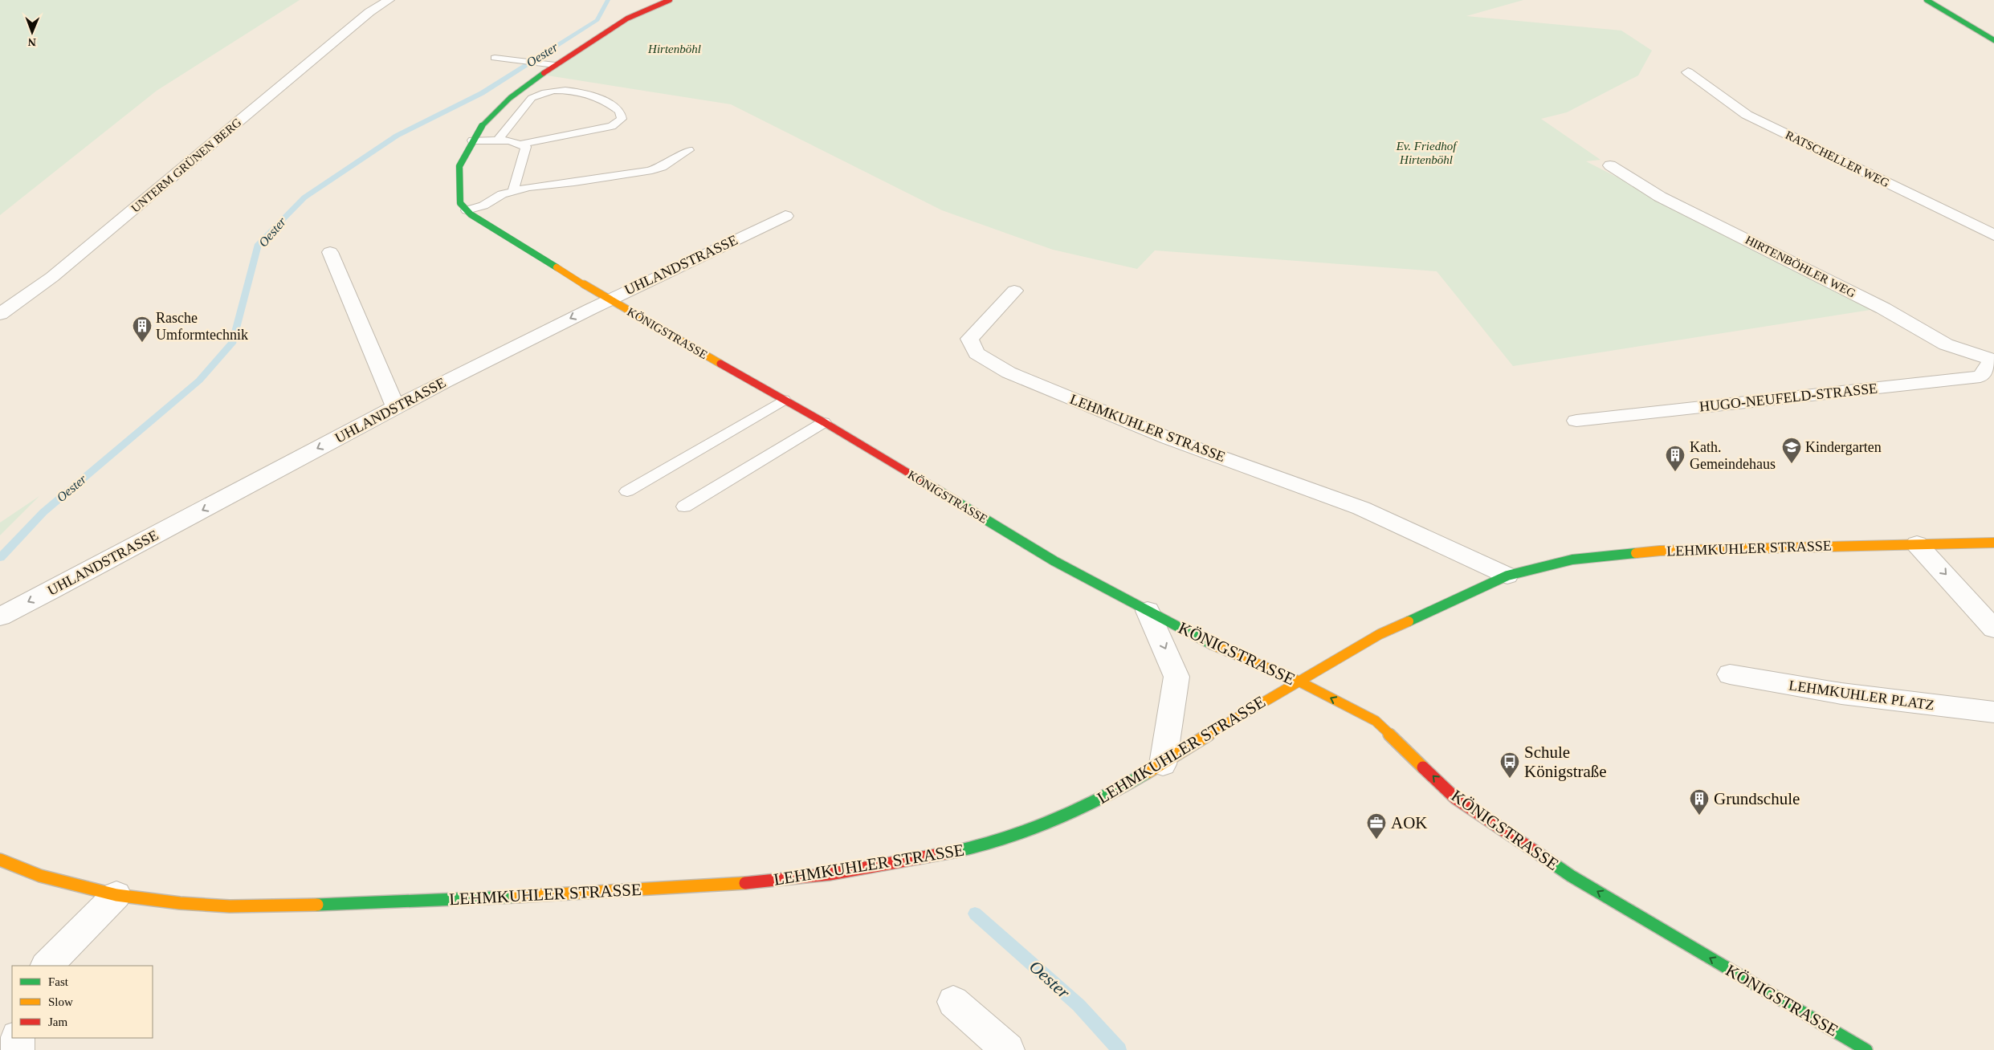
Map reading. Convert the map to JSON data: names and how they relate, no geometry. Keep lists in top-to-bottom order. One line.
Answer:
{"streets":{"street":["RATSCHELLER WEG","UNTERM GRÜNEN BERG","UHLANDSTRASSE","HIRTENBÖHLER WEG","KÖNIGSTRASSE","HUGO-NEUFELD-STRASSE","LEHMKUHLER STRASSE","LEHMKUHLER PLATZ"]},"crossings":[["UHLANDSTRASSE","KÖNIGSTRASSE"],["HIRTENBÖHLER WEG","HUGO-NEUFELD-STRASSE"],["KÖNIGSTRASSE","LEHMKUHLER STRASSE"]],"one_way":["UHLANDSTRASSE"],"water":["Oester"],"parks":["Hirtenböhl","Ev. Friedhof Hirtenböhl"],"places":{"building":["Rasche Umformtechnik","Kath. Gemeindehaus","Grundschule"],"school or university":["Kindergarten"],"bus stop":["Schule Königstraße"],"office":["AOK"]},"legend":["Fast","Slow","Jam"],"north":"bottom"}
